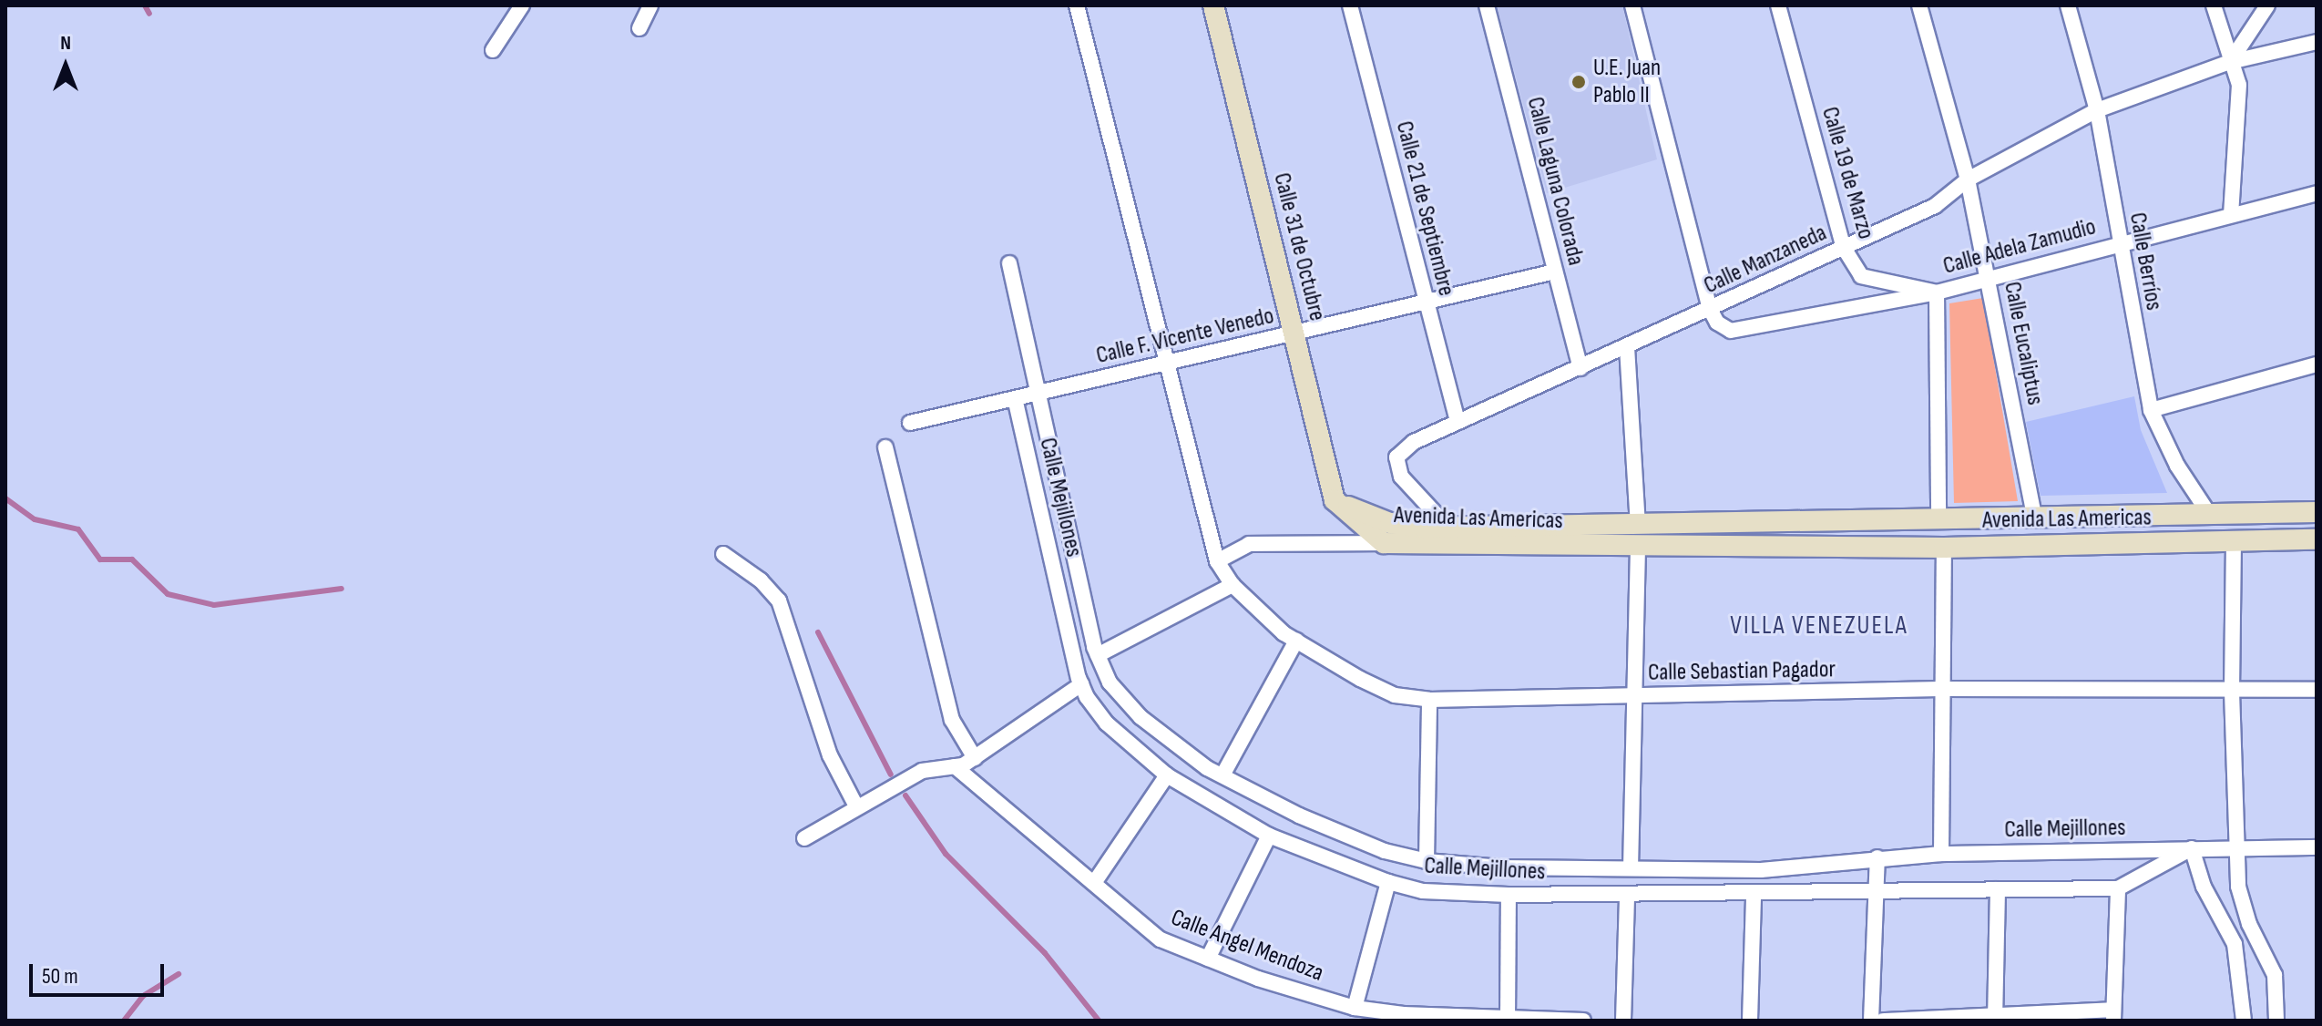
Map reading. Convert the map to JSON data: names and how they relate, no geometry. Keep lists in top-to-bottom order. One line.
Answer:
{"streets":{"main road":["Calle 31 de Octubre","Avenida Las Americas"],"street":["Calle 19 de Marzo","Calle Laguna Colorada","Calle 21 de Septiembre","Calle Adela Zamudio","Calle Manzaneda","Calle Berríos","Calle F. Vicente Venedo","Calle Eucaliptus","Calle Mejillones","Calle Sebastian Pagador","Calle Angel Mendoza"]},"crossings":[["Calle 19 de Marzo","Calle Adela Zamudio"],["Calle 19 de Marzo","Calle Manzaneda"],["Calle Laguna Colorada","Calle Manzaneda"],["Calle Laguna Colorada","Calle F. Vicente Venedo"],["Calle 21 de Septiembre","Calle Manzaneda"],["Calle 21 de Septiembre","Calle F. Vicente Venedo"],["Calle 31 de Octubre","Calle F. Vicente Venedo"],["Calle 31 de Octubre","Avenida Las Americas"],["Calle Adela Zamudio","Calle Manzaneda"],["Calle Adela Zamudio","Calle Berríos"],["Calle Adela Zamudio","Calle Eucaliptus"],["Calle Manzaneda","Calle Berríos"],["Calle Manzaneda","Calle Eucaliptus"],["Calle Manzaneda","Avenida Las Americas"],["Calle Berríos","Avenida Las Americas"],["Calle F. Vicente Venedo","Calle Mejillones"],["Calle F. Vicente Venedo","Calle Sebastian Pagador"],["Calle Eucaliptus","Avenida Las Americas"]],"districts":["VILLA VENEZUELA"],"places":["U.E. Juan Pablo II"],"scale_bar":"50 m","north":"top"}
